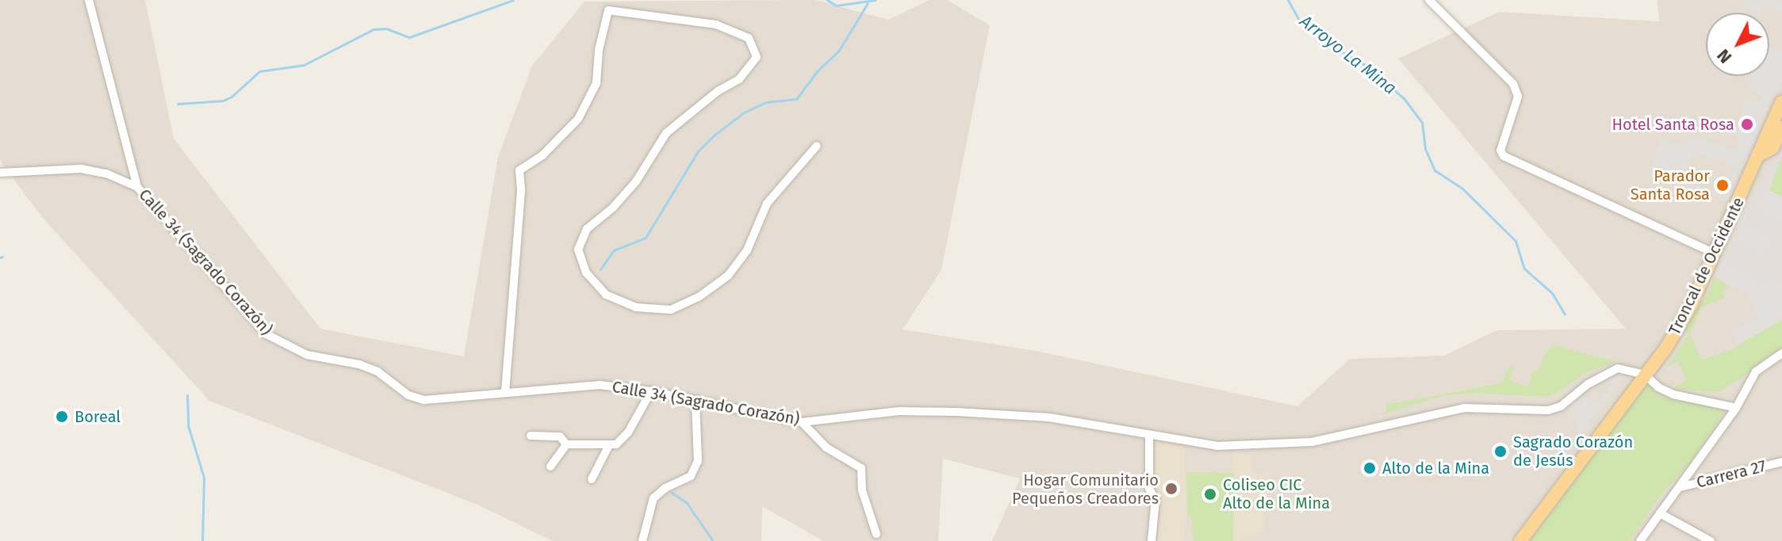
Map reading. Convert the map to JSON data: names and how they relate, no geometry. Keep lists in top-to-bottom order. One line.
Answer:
{"streets":{"main road":["Troncal de Occidente"],"street":["Calle 34 (Sagrado Corazón)","Carrera 27"]},"crossings":[["Calle 34 (Sagrado Corazón)","Troncal de Occidente"]],"water":["Arroyo La Mina"],"places":["Hotel Santa Rosa","Parador Santa Rosa","Boreal","Sagrado Corazón de Jesús","Alto de la Mina","Hogar Comunitario Pequeños Creadores","Coliseo CIC Alto de la Mina"],"north":"bottom left"}
